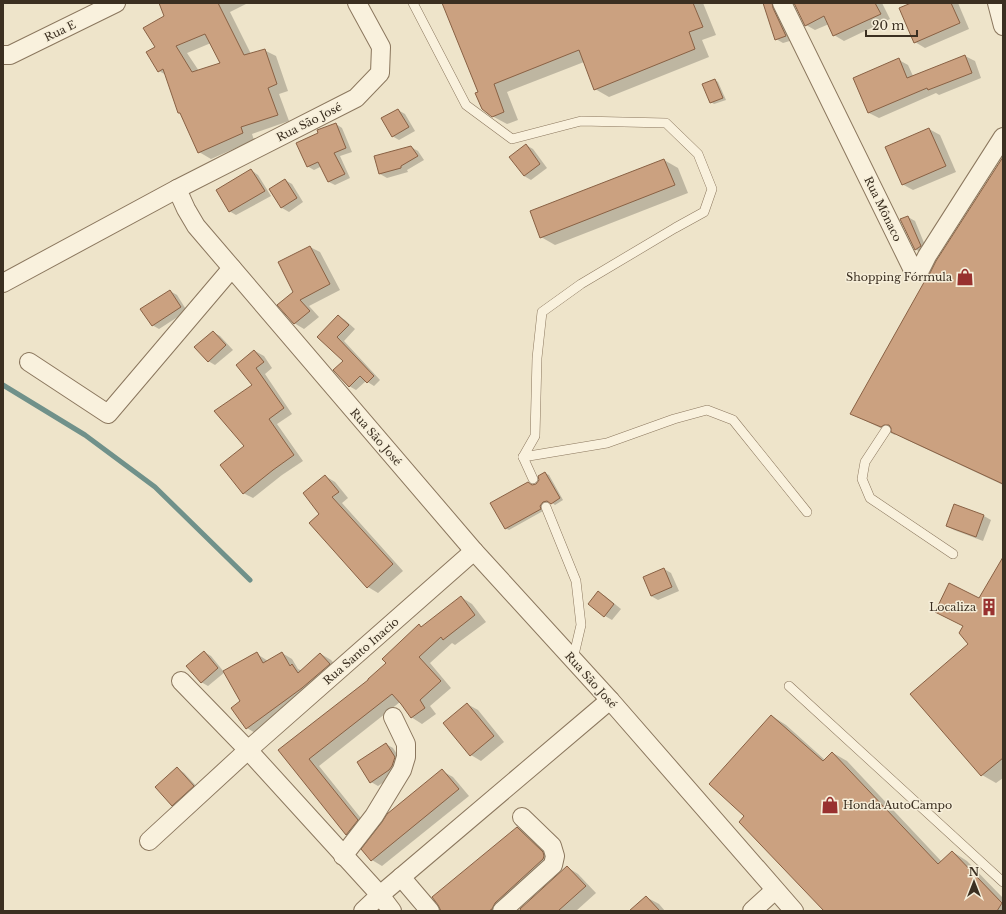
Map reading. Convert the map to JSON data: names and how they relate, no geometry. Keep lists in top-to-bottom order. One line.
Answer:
{"streets":{"street":["Rua E","Rua São José","Rua Mônaco","Rua Santo Inacio"]},"crossings":[["Rua São José","Rua Santo Inacio"]],"places":{"shop":["Shopping Fórmula","Honda AutoCampo"],"building":["Localiza"]},"scale_bar":"20 m","north":"top"}
